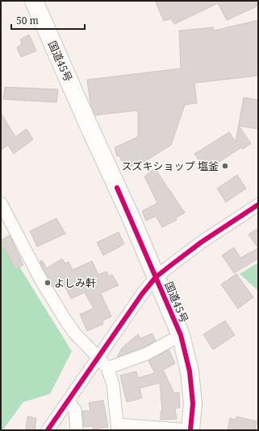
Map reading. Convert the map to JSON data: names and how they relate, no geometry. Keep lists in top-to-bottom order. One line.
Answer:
{"streets":{"highway":["国道45号"]},"places":["スズキショップ 塩釜","よしみ軒"],"scale_bar":"50 m"}
